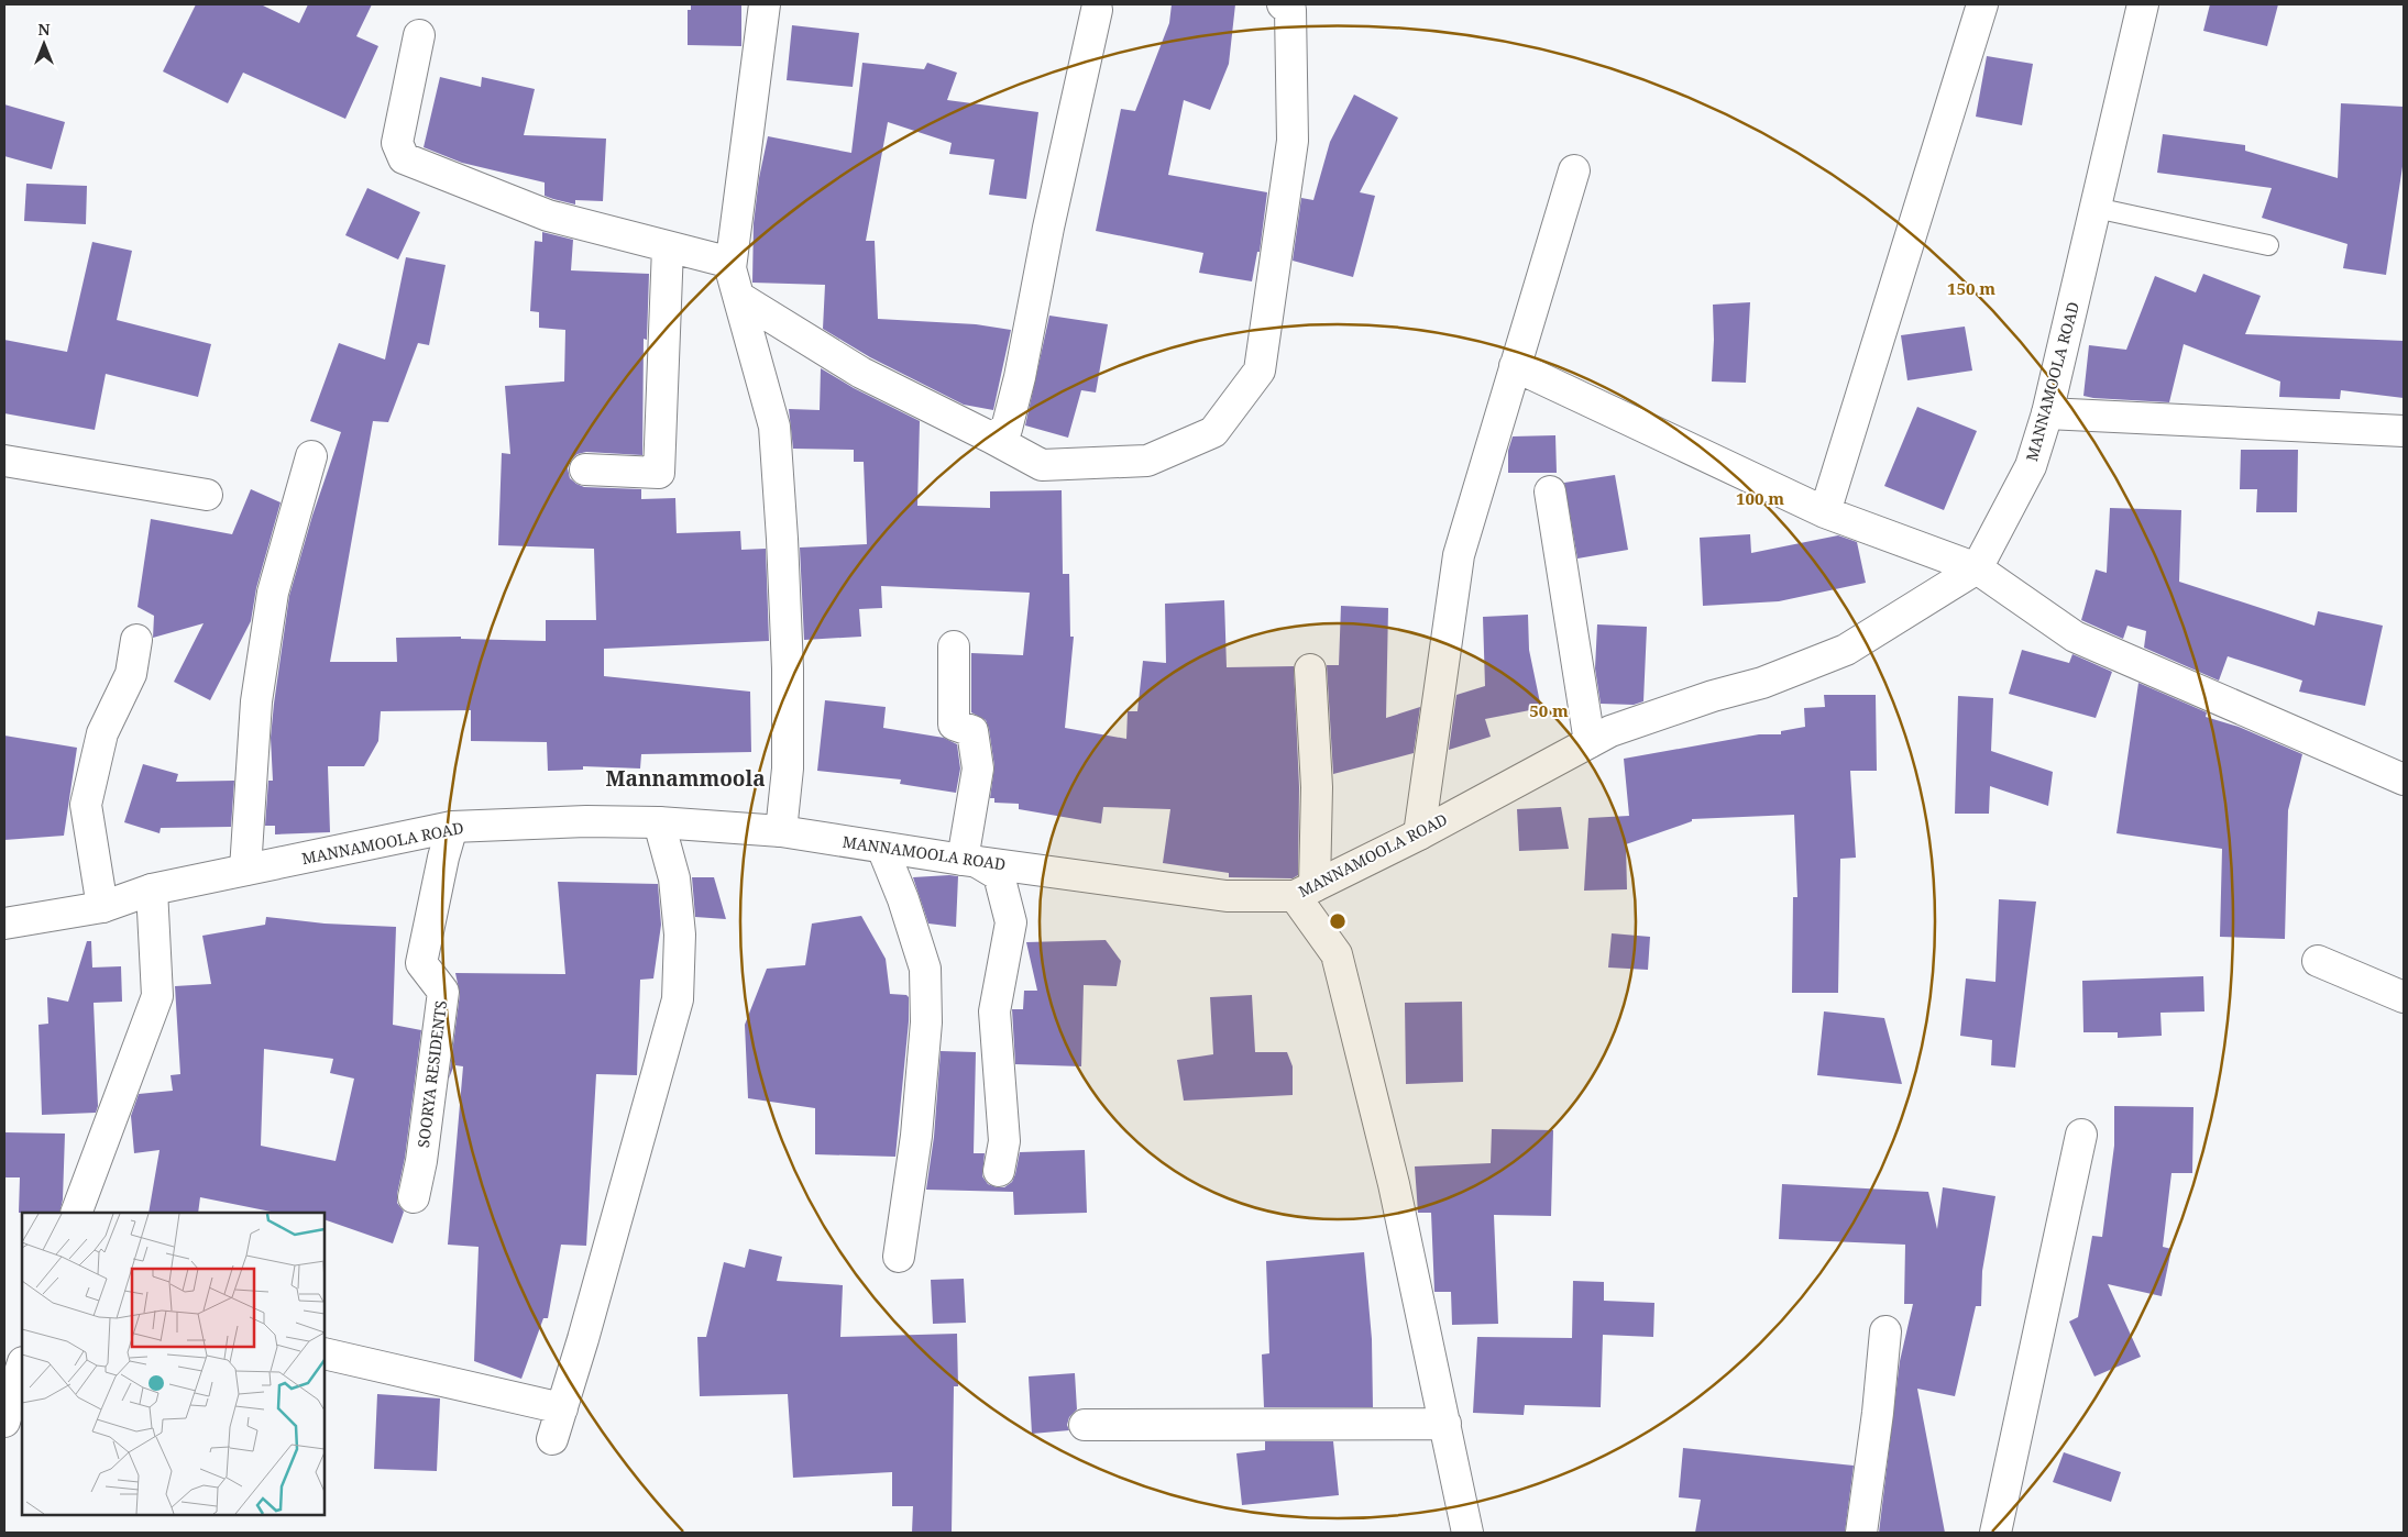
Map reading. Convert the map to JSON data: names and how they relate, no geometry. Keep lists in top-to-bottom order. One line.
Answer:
{"streets":{"street":["MANNAMOOLA ROAD","SOORYA RESIDENTS"]},"crossings":[["MANNAMOOLA ROAD","SOORYA RESIDENTS"]],"districts":["Mannammoola"],"north":"top","rings":["150 m","100 m","50 m"]}
